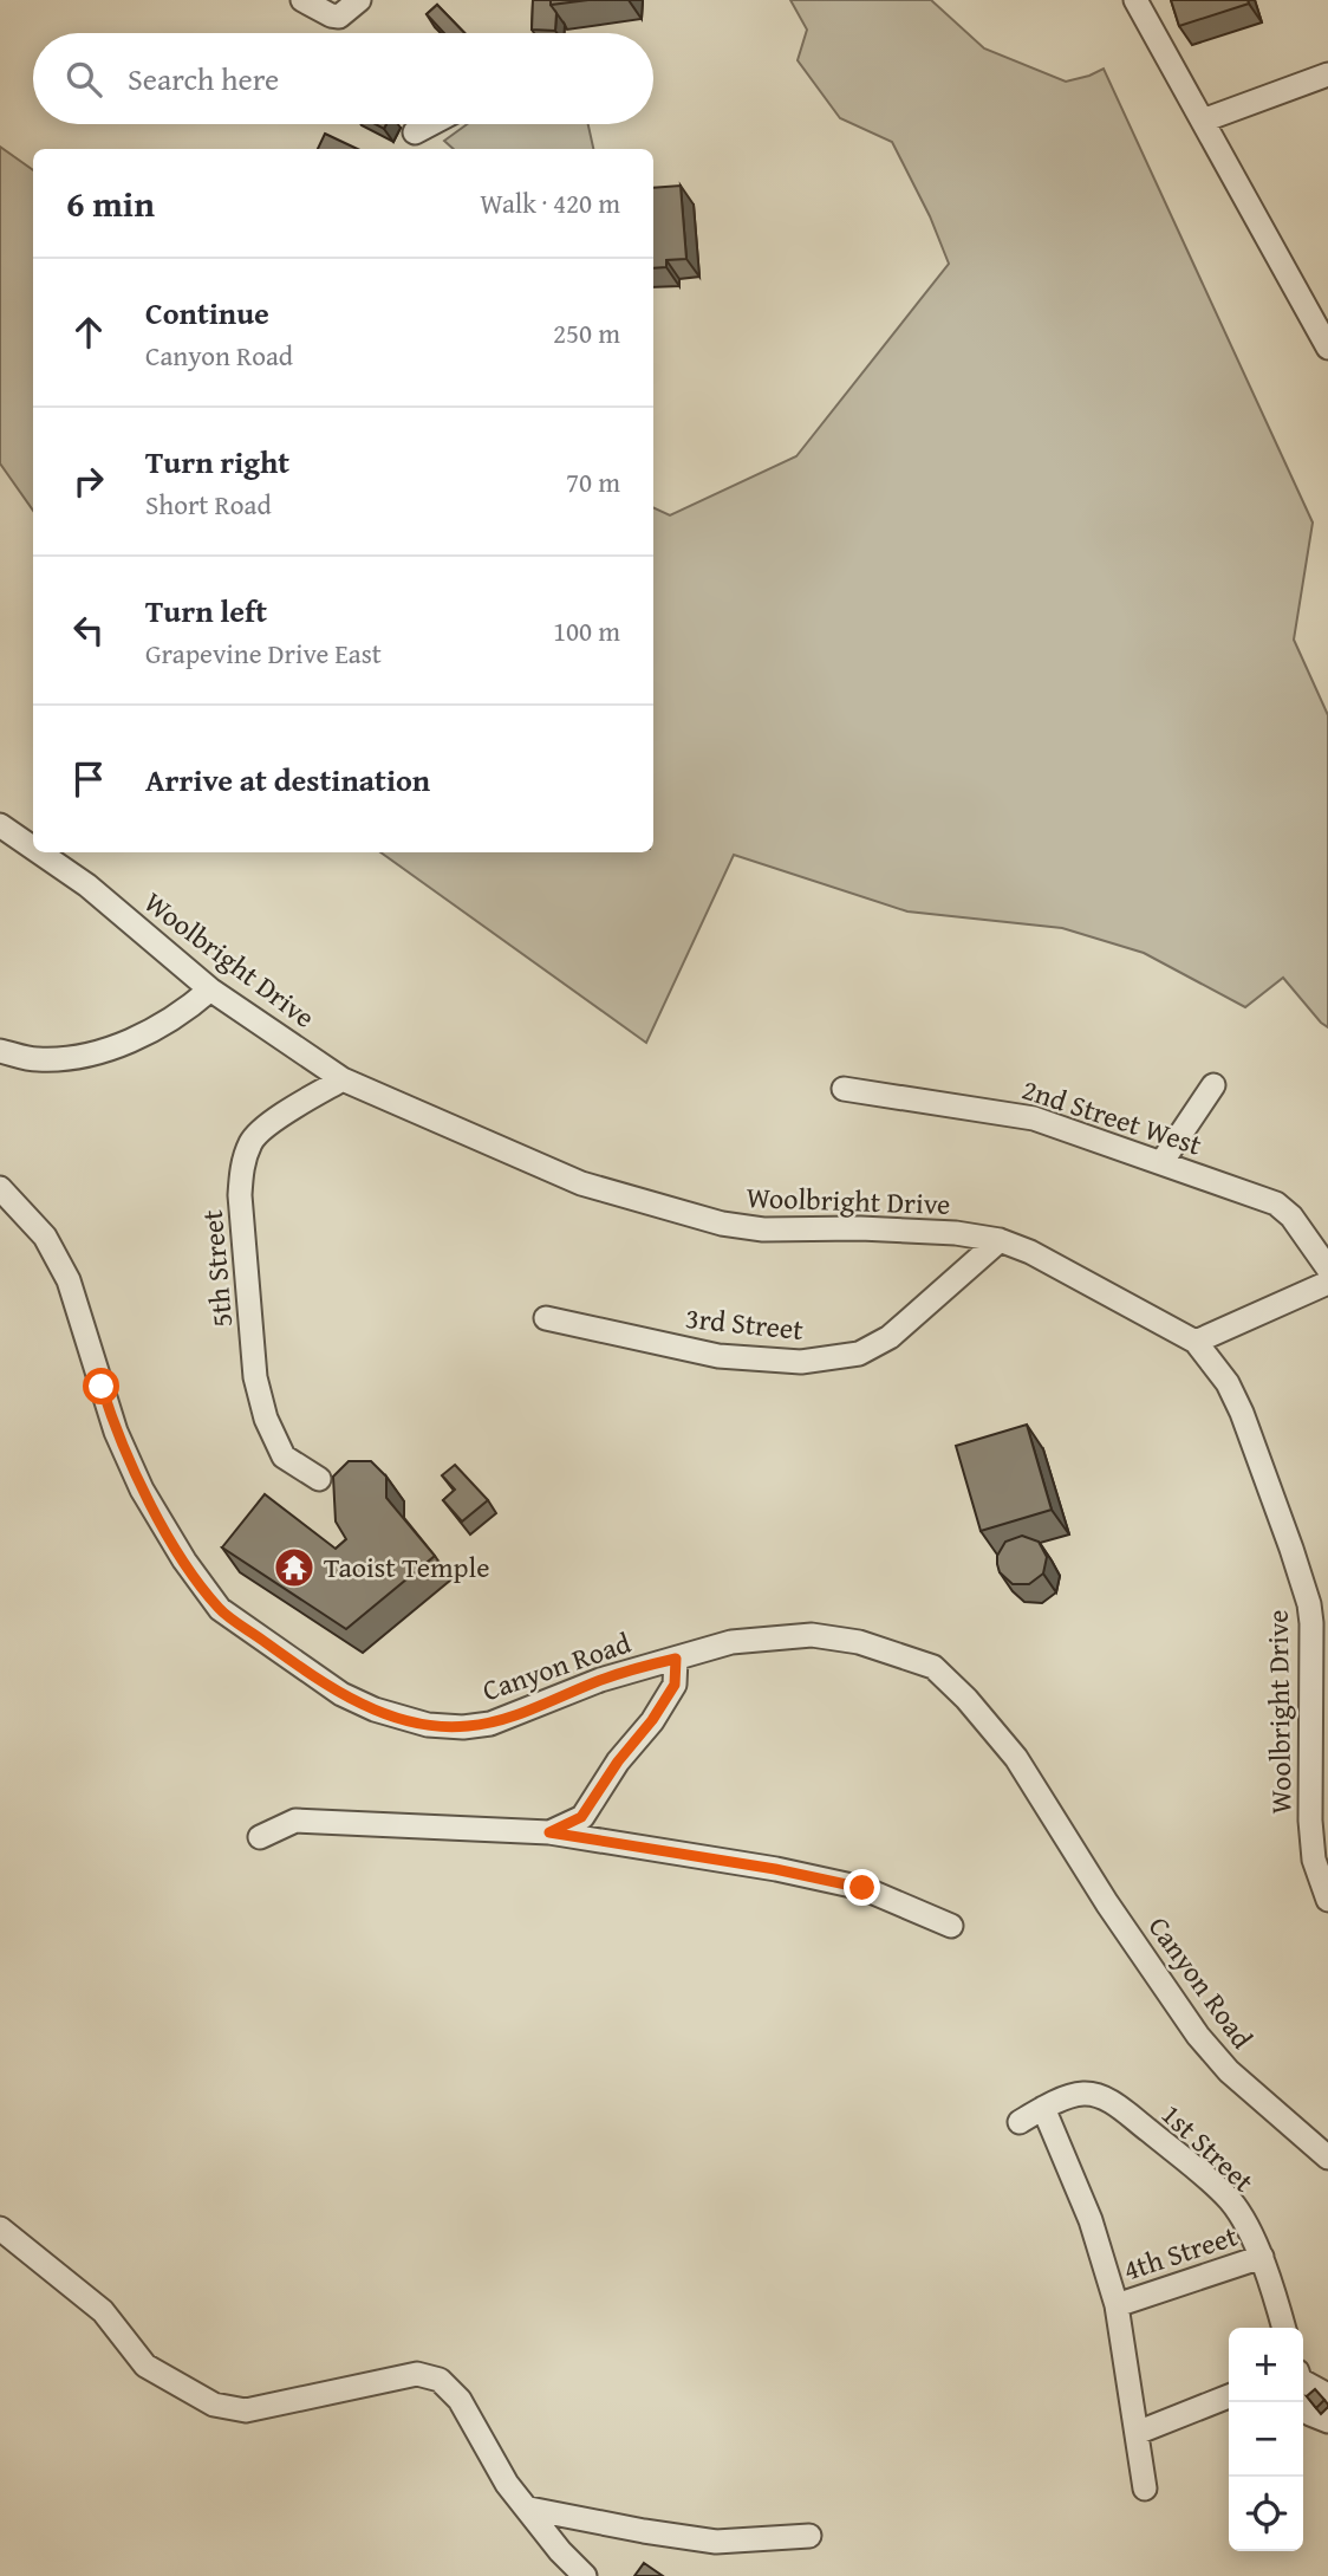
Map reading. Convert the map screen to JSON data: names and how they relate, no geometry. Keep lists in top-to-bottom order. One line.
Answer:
{"streets":{"street":["Woolbright Drive","2nd Street West","5th Street","3rd Street","Canyon Road","1st Street","4th Street"]},"crossings":[["Woolbright Drive","5th Street"],["Woolbright Drive","3rd Street"],["1st Street","4th Street"]],"places":{"temple":["Taoist Temple"]},"page":{"search":"Search here","heading":["6 min","Walk · 420 m"],"list":[["Continue","Canyon Road","250 m"],["Turn right","Short Road","70 m"],["Turn left","Grapevine Drive East","100 m"],"Arrive at destination"],"map_buttons":["+","−"]}}
